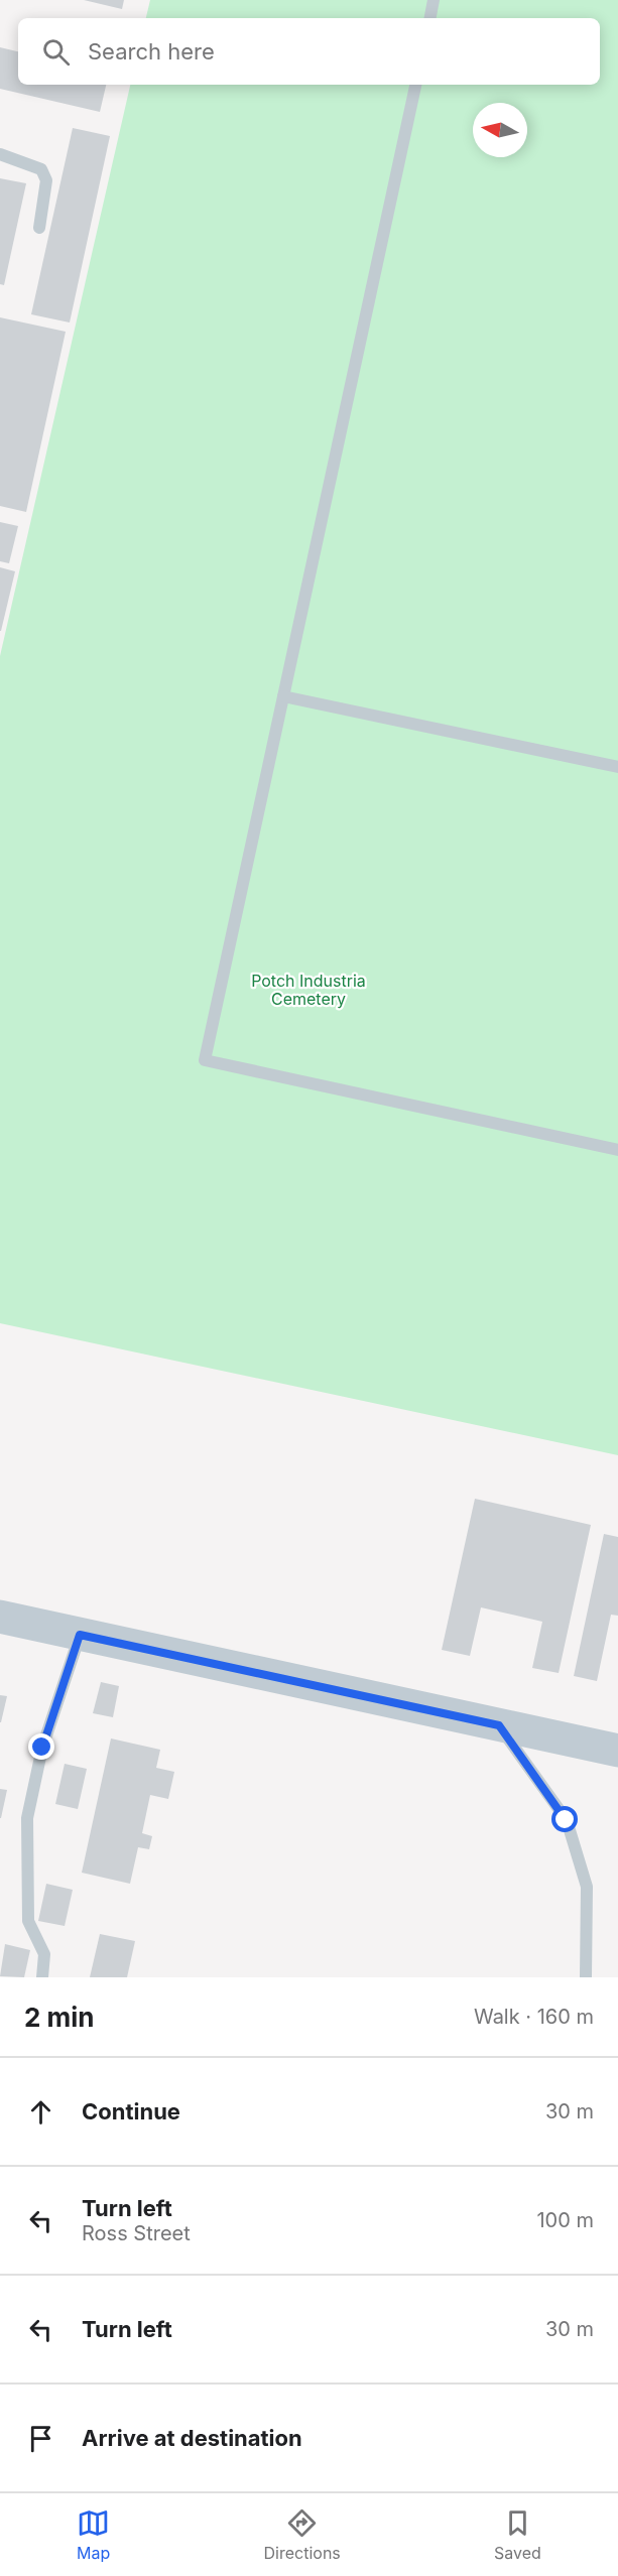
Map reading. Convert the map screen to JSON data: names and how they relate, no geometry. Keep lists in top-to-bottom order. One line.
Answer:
{"parks":["Potch Industria Cemetery"],"north":"left","page":{"search":"Search here","heading":["2 min","Walk · 160 m"],"list":[["Continue","30 m"],["Turn left","Ross Street","100 m"],["Turn left","30 m"],"Arrive at destination"],"nav":["Map","Directions","Saved"]}}
